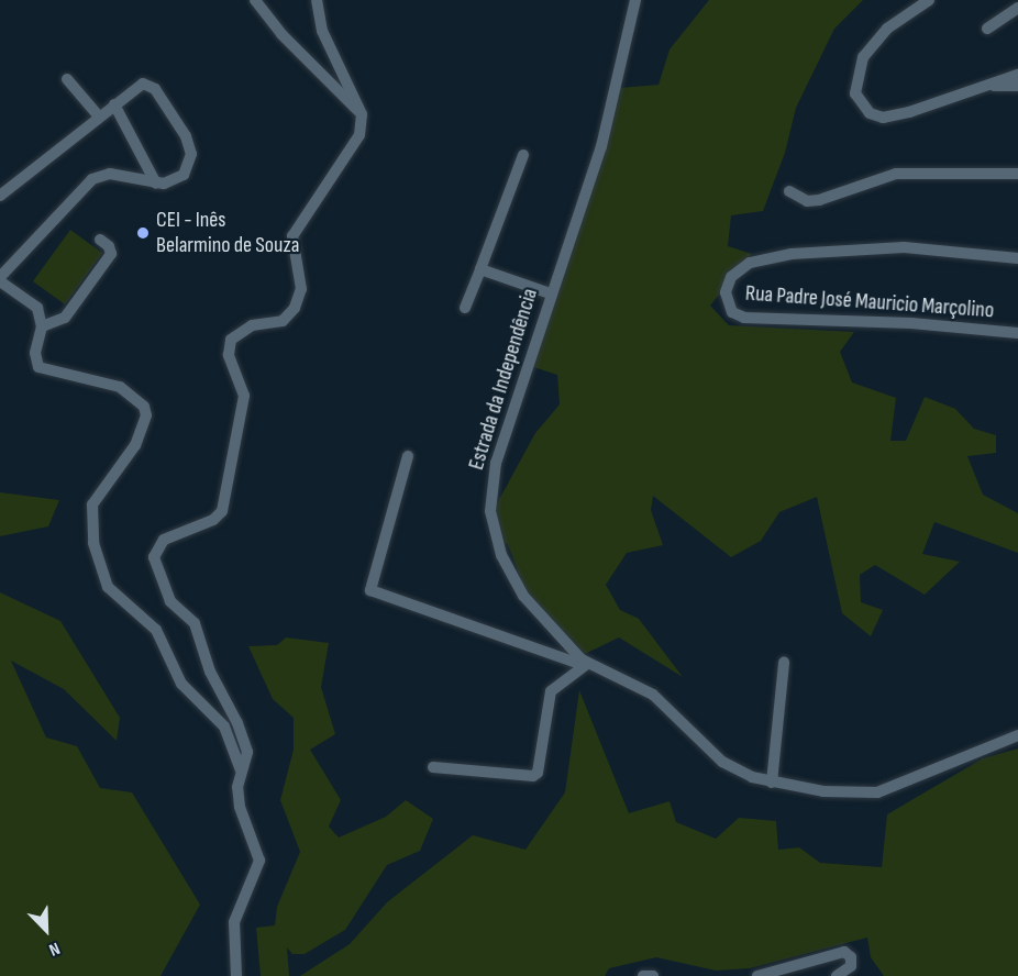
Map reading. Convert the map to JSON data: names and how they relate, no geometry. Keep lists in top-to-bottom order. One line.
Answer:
{"streets":{"street":["Rua Padre José Mauricio Marçolino","Estrada da Independência"]},"places":["CEI - Inês Belarmino de Souza"],"north":"bottom right"}
